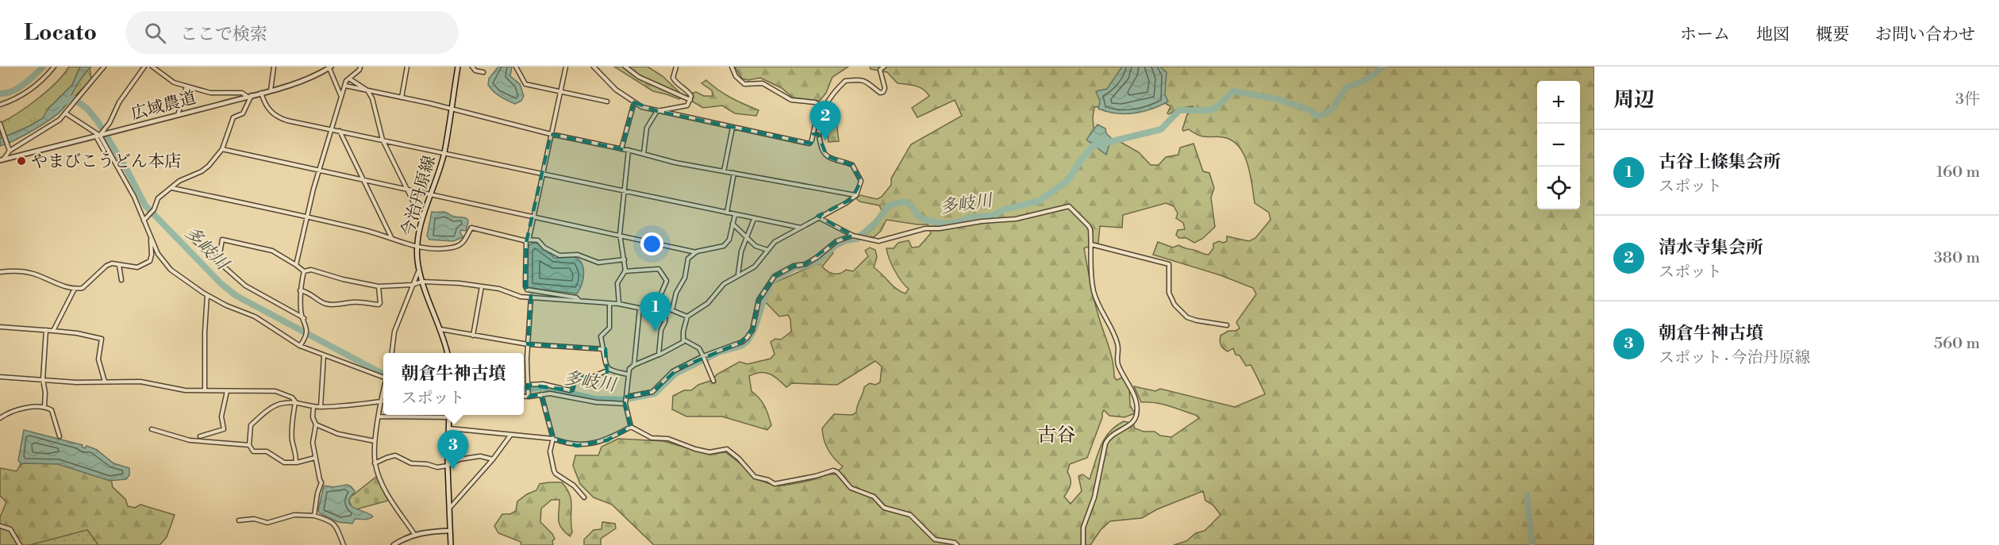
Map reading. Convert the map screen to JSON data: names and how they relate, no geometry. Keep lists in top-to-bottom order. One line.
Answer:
{"streets":{"main road":["今治丹原線"],"street":["広域農道"]},"districts":["古谷"],"water":["多岐川"],"places":["やまびこうどん本店"],"page":{"header":"Locato","search":"ここで検索","nav":["ホーム","地図","概要","お問い合わせ"],"heading":["周辺","3件"],"map_buttons":["+","−"],"pins":["2","1","3"],"list":[{"mark":"1","name":"古谷上條集会所","note":"スポット","value":"160 m"},{"mark":"2","name":"清水寺集会所","note":"スポット","value":"380 m"},{"mark":"3","name":"朝倉牛神古墳","note":"スポット · 今治丹原線","value":"560 m"}],"popup":["朝倉牛神古墳","スポット"]}}
